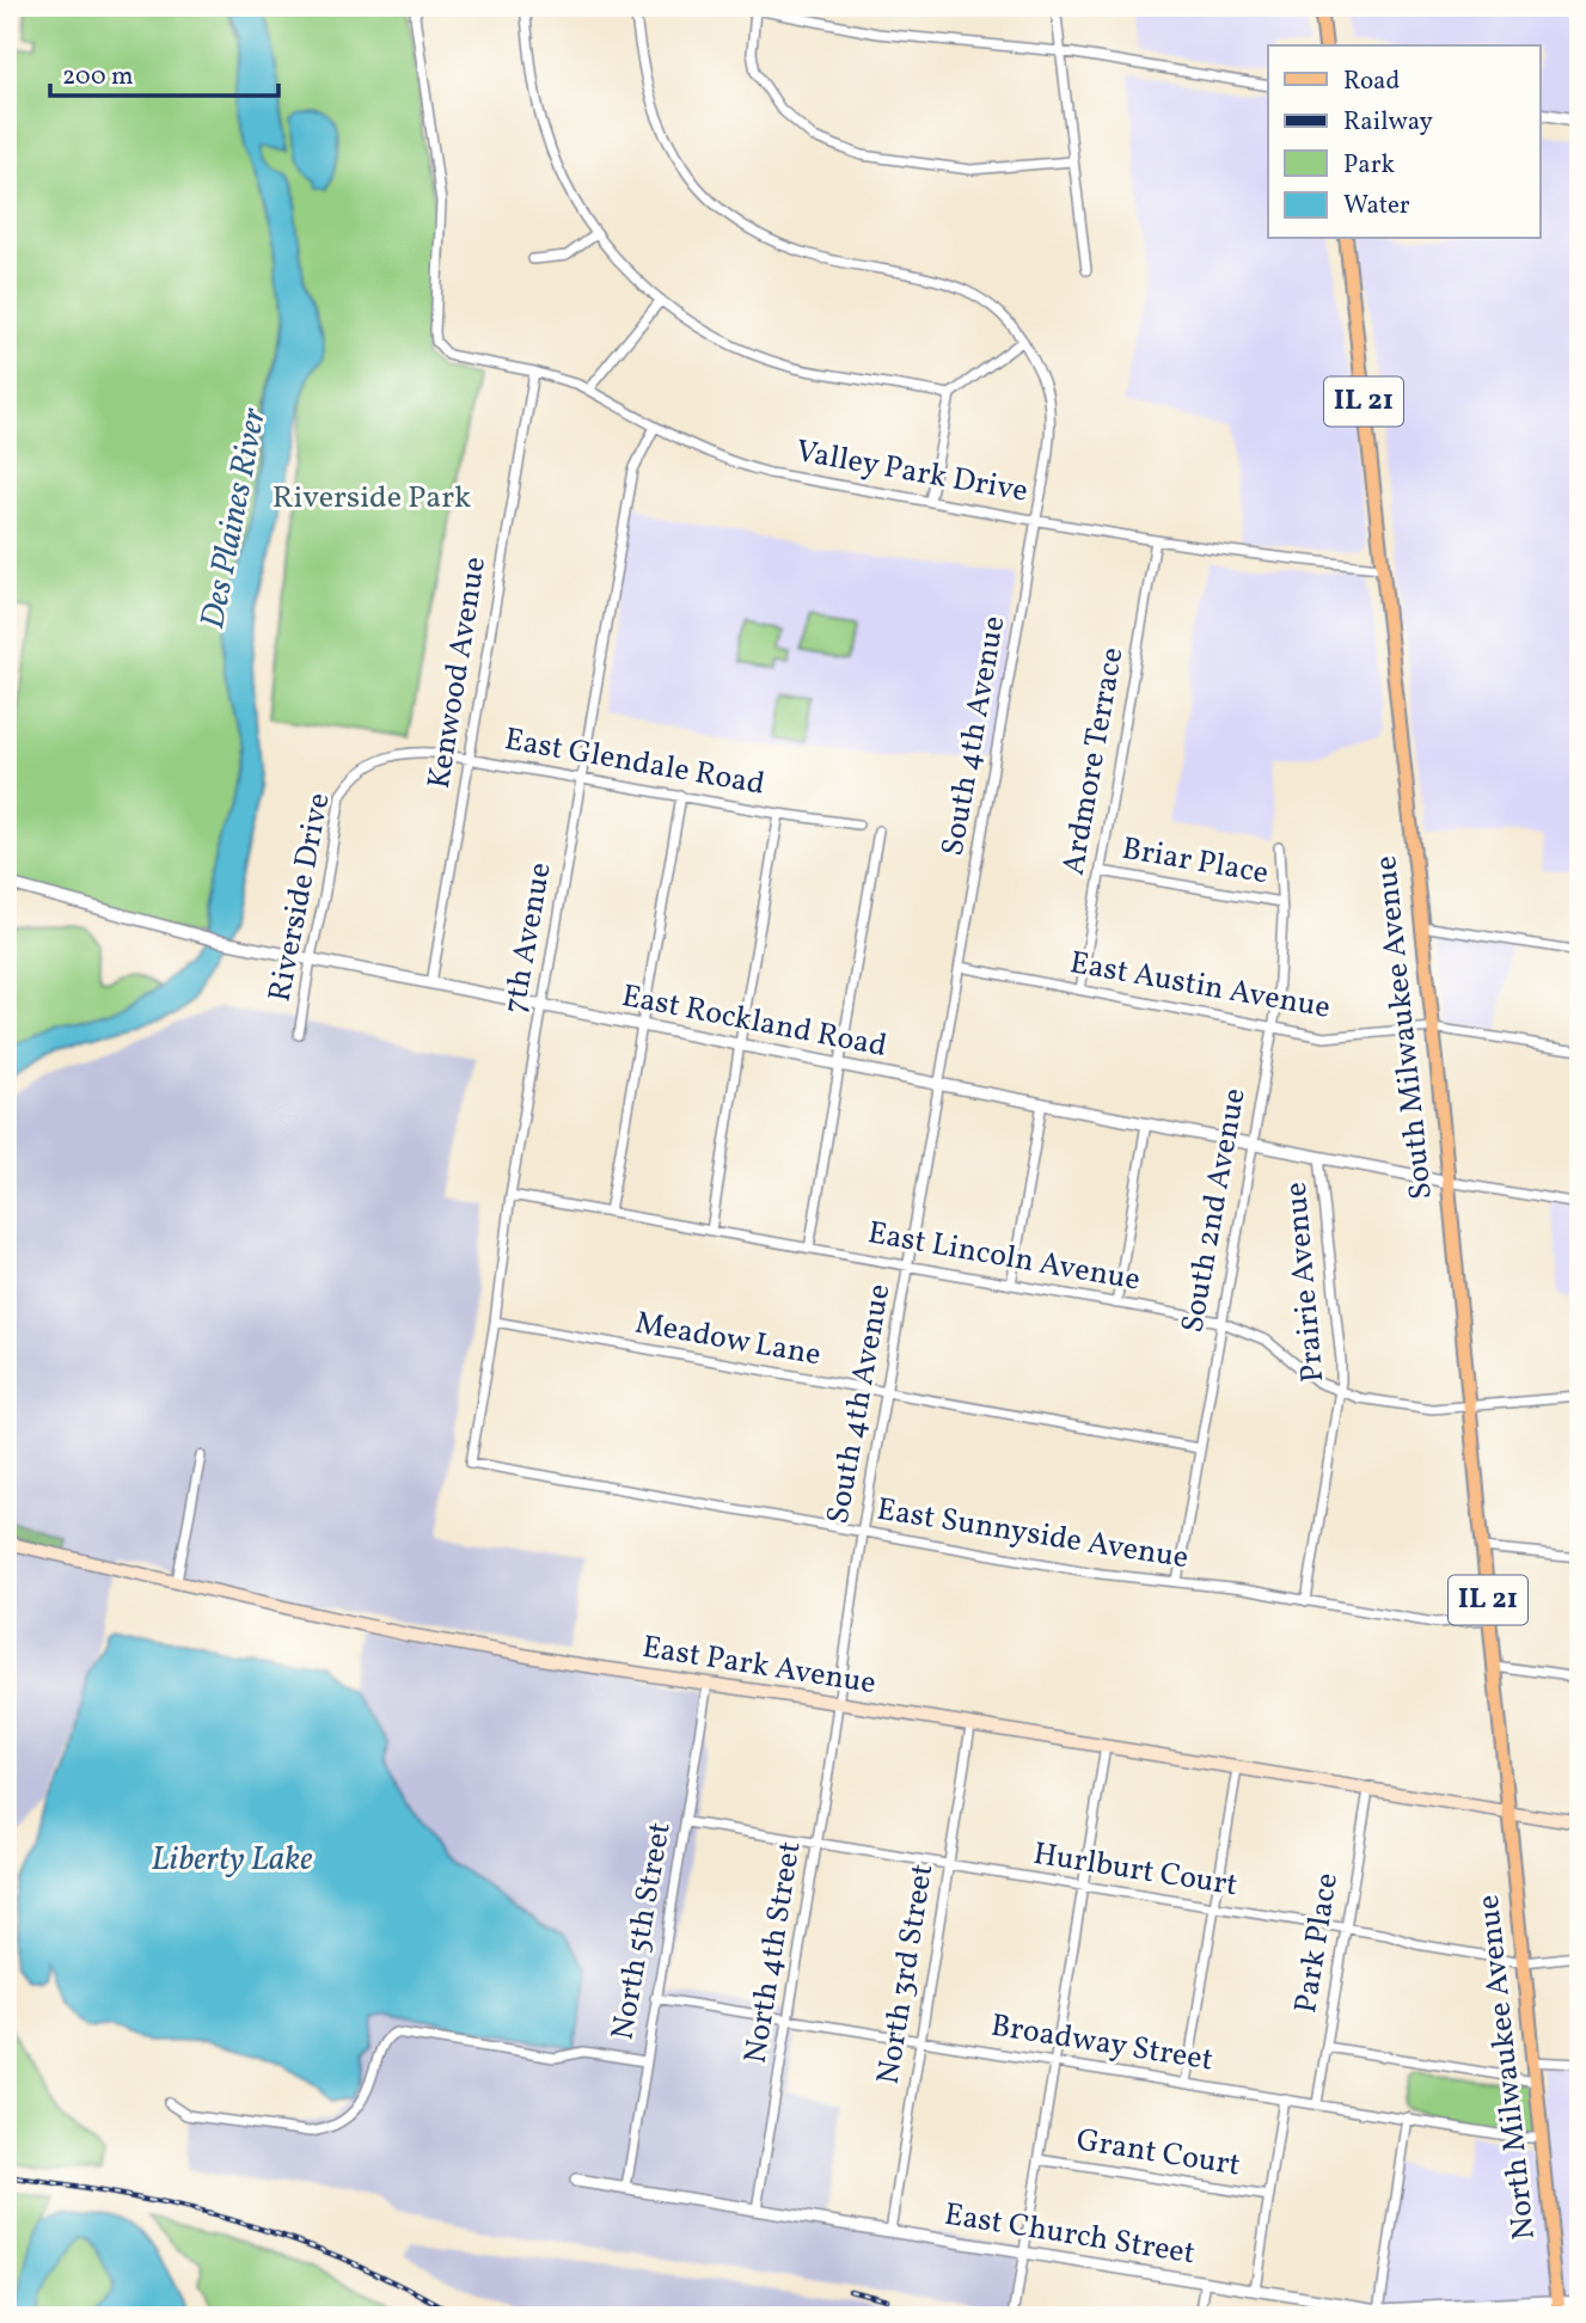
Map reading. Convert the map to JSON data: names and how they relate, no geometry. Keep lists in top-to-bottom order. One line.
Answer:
{"streets":{"main road":["IL 21","South Milwaukee Avenue","East Park Avenue","North Milwaukee Avenue"],"street":["Valley Park Drive","Kenwood Avenue","South 4th Avenue","Ardmore Terrace","East Glendale Road","Briar Place","Riverside Drive","7th Avenue","East Austin Avenue","East Rockland Road","South 2nd Avenue","East Lincoln Avenue","Prairie Avenue","Meadow Lane","East Sunnyside Avenue","Hurlburt Court","North 5th Street","Park Place","North 4th Street","North 3rd Street","Broadway Street","Grant Court","East Church Street"]},"crossings":[["Valley Park Drive","Kenwood Avenue"],["Valley Park Drive","South 4th Avenue"],["Valley Park Drive","Ardmore Terrace"],["Valley Park Drive","7th Avenue"],["Valley Park Drive","South Milwaukee Avenue"],["Kenwood Avenue","East Glendale Road"],["Kenwood Avenue","East Rockland Road"],["South 4th Avenue","East Austin Avenue"],["South 4th Avenue","East Rockland Road"],["South 4th Avenue","East Lincoln Avenue"],["South 4th Avenue","Meadow Lane"],["South 4th Avenue","East Sunnyside Avenue"],["South 4th Avenue","East Park Avenue"],["South 4th Avenue","North 4th Street"],["Ardmore Terrace","Briar Place"],["Ardmore Terrace","East Austin Avenue"],["East Glendale Road","Riverside Drive"],["East Glendale Road","7th Avenue"],["Briar Place","South 2nd Avenue"],["Riverside Drive","East Rockland Road"],["7th Avenue","East Rockland Road"],["7th Avenue","East Lincoln Avenue"],["7th Avenue","Meadow Lane"],["7th Avenue","East Sunnyside Avenue"],["East Austin Avenue","South Milwaukee Avenue"],["East Austin Avenue","South 2nd Avenue"],["East Rockland Road","South Milwaukee Avenue"],["East Rockland Road","South 2nd Avenue"],["East Rockland Road","Prairie Avenue"],["South Milwaukee Avenue","East Lincoln Avenue"],["South Milwaukee Avenue","East Sunnyside Avenue"],["South Milwaukee Avenue","East Park Avenue"],["South Milwaukee Avenue","North Milwaukee Avenue"],["South 2nd Avenue","East Lincoln Avenue"],["South 2nd Avenue","Meadow Lane"],["South 2nd Avenue","East Sunnyside Avenue"],["East Lincoln Avenue","Prairie Avenue"],["Prairie Avenue","East Sunnyside Avenue"],["East Park Avenue","North 5th Street"],["East Park Avenue","Park Place"],["East Park Avenue","North 4th Street"],["East Park Avenue","North 3rd Street"],["East Park Avenue","North Milwaukee Avenue"],["Hurlburt Court","North 5th Street"],["Hurlburt Court","Park Place"],["Hurlburt Court","North 4th Street"],["Hurlburt Court","North 3rd Street"],["Hurlburt Court","North Milwaukee Avenue"],["North 5th Street","Broadway Street"],["North 5th Street","East Church Street"],["Park Place","Broadway Street"],["North 4th Street","Broadway Street"],["North 4th Street","East Church Street"],["North 3rd Street","Broadway Street"],["North 3rd Street","East Church Street"],["Broadway Street","North Milwaukee Avenue"],["North Milwaukee Avenue","East Church Street"]],"water":["Des Plaines River","Liberty Lake"],"parks":["Riverside Park"],"legend":["Road","Railway","Park","Water"],"scale_bar":"200 m"}
